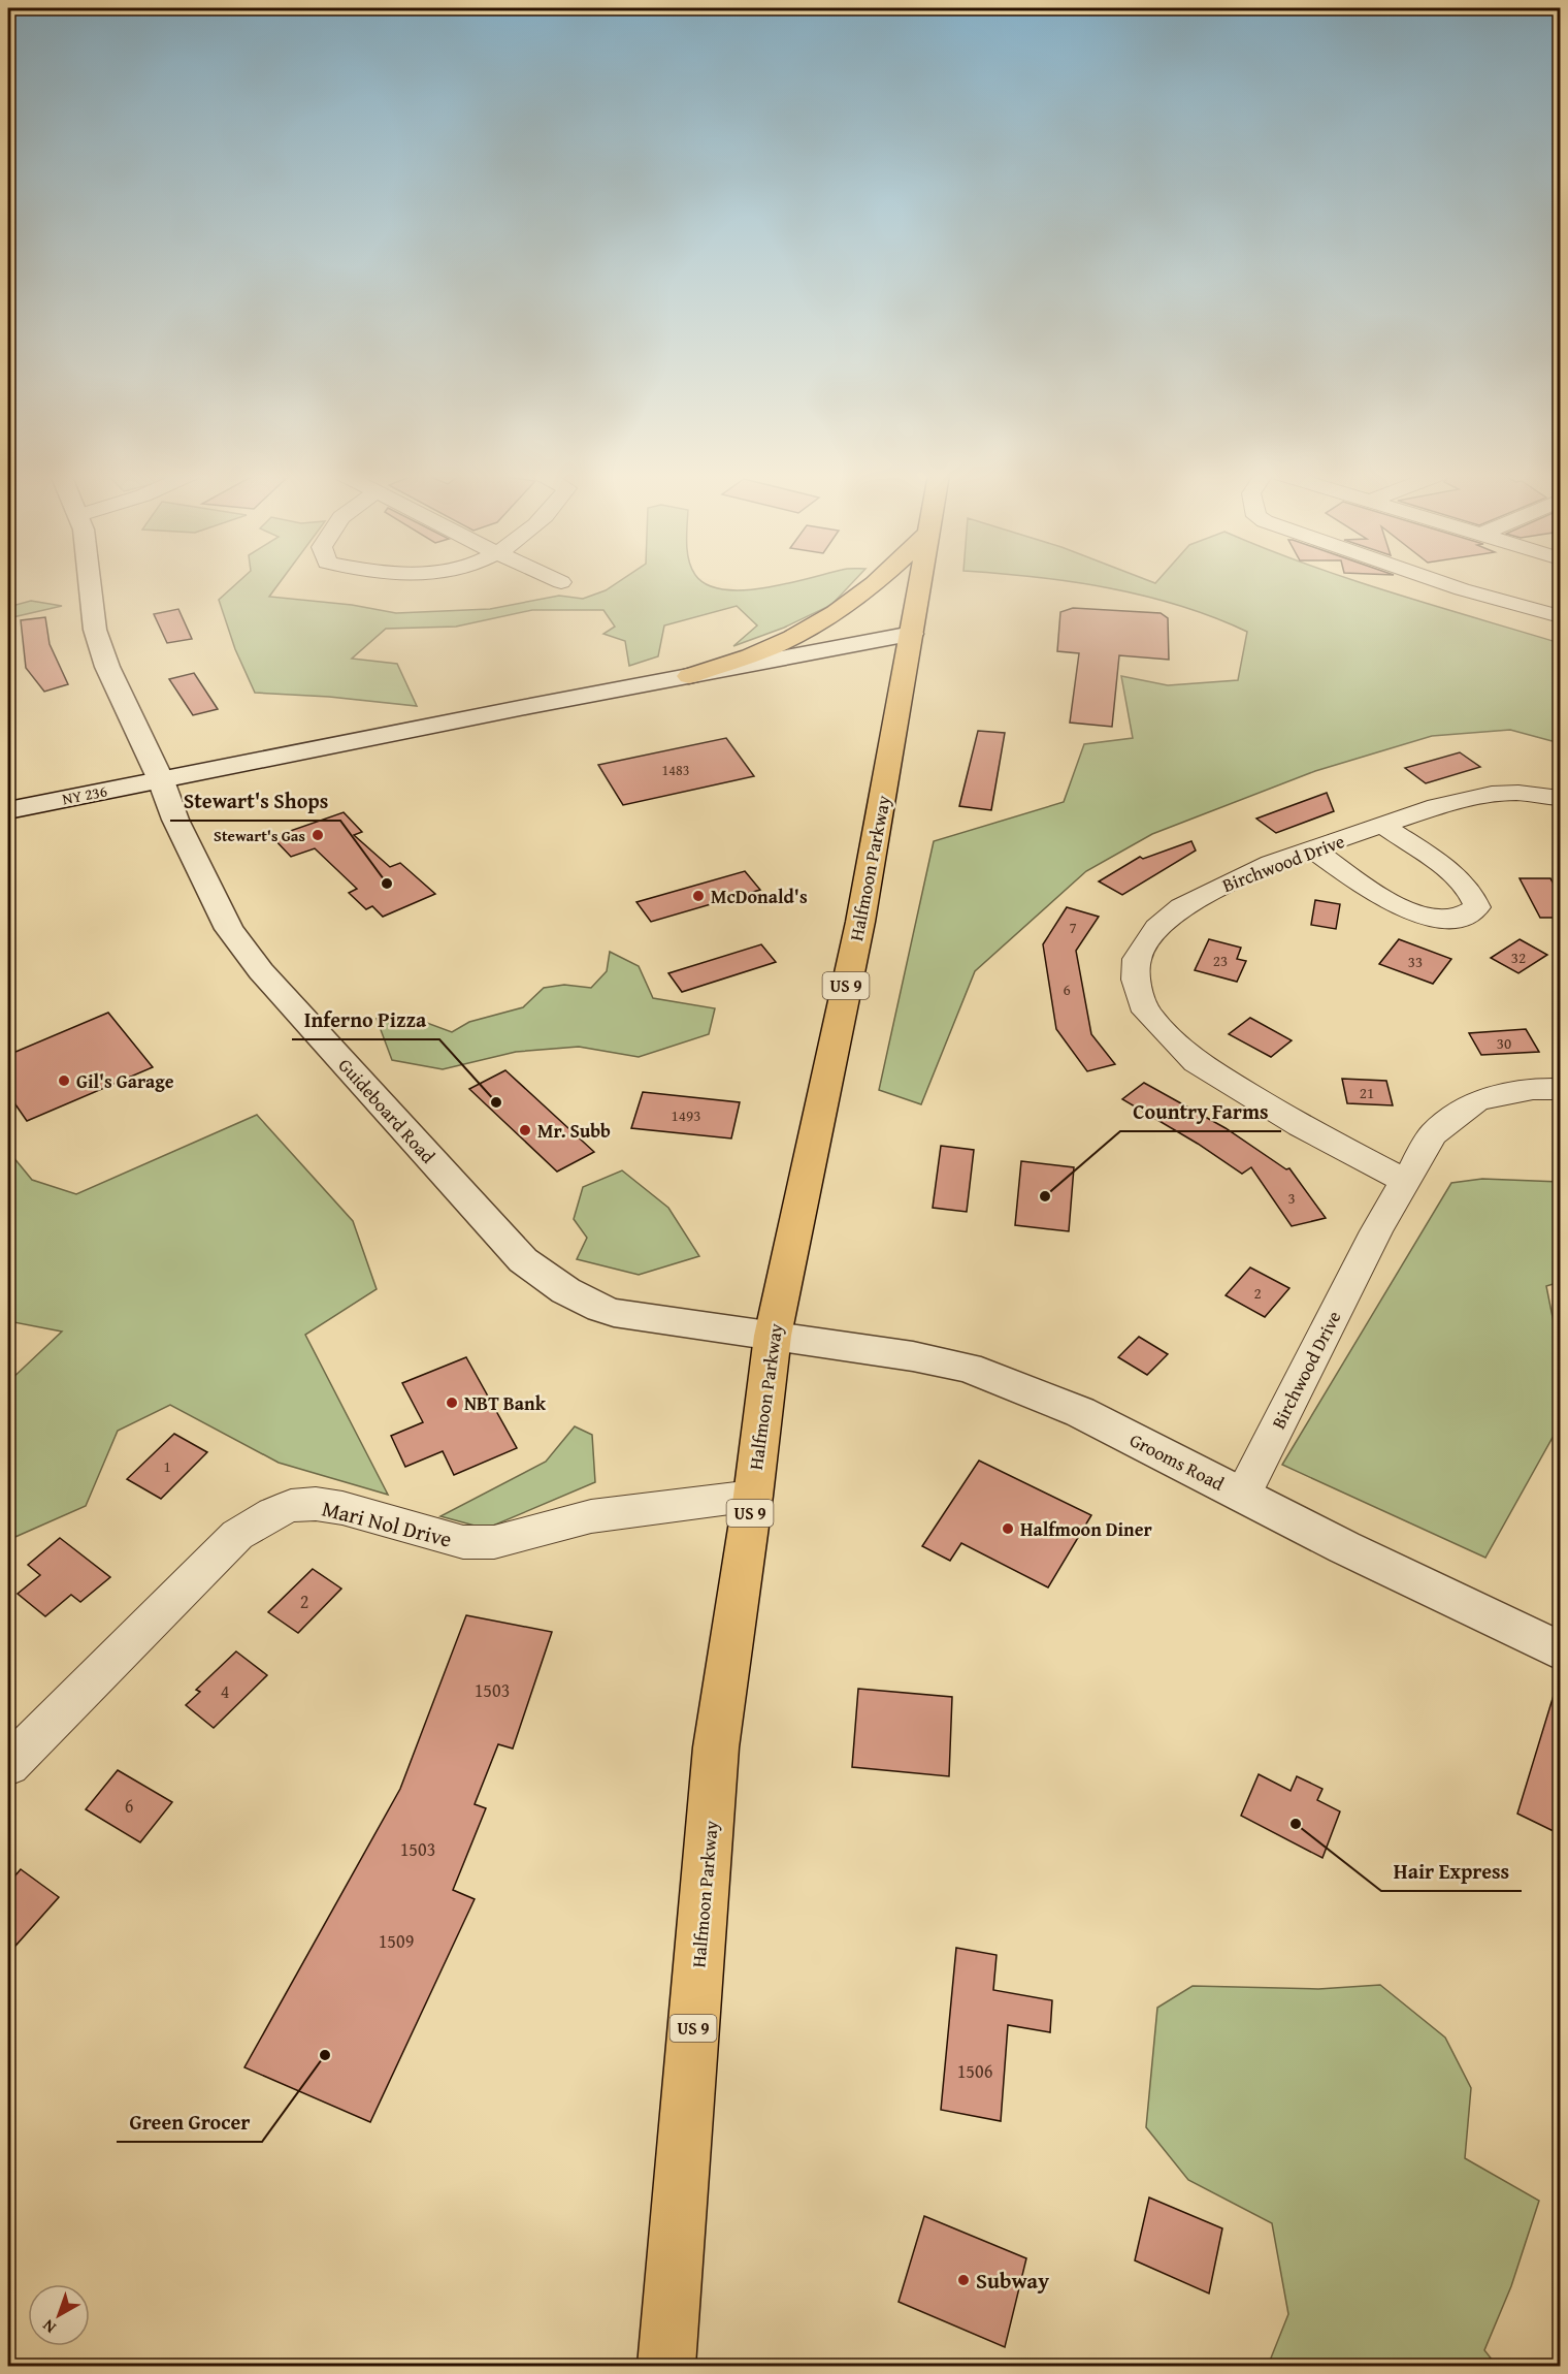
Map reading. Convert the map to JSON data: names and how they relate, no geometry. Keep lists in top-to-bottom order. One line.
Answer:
{"streets":{"main road":["Halfmoon Parkway","US 9"],"street":["NY 236","Birchwood Drive","Guideboard Road","Grooms Road","Mari Nol Drive"]},"crossings":[["NY 236","Halfmoon Parkway"],["NY 236","Guideboard Road"],["Birchwood Drive","Grooms Road"],["Halfmoon Parkway","Guideboard Road"],["Halfmoon Parkway","Grooms Road"],["Halfmoon Parkway","Mari Nol Drive"],["Guideboard Road","Grooms Road"]],"places":["Stewart's Gas","Stewart's Shops","McDonald's","Gil's Garage","Inferno Pizza","Mr. Subb","Country Farms","NBT Bank","Halfmoon Diner","Hair Express","Green Grocer","Subway"],"house_numbers":["1483","7","32","23","33","6","30","21","1493","3","2","1","2","1503","4","6","1503","1509","1506"],"north":"bottom left"}
